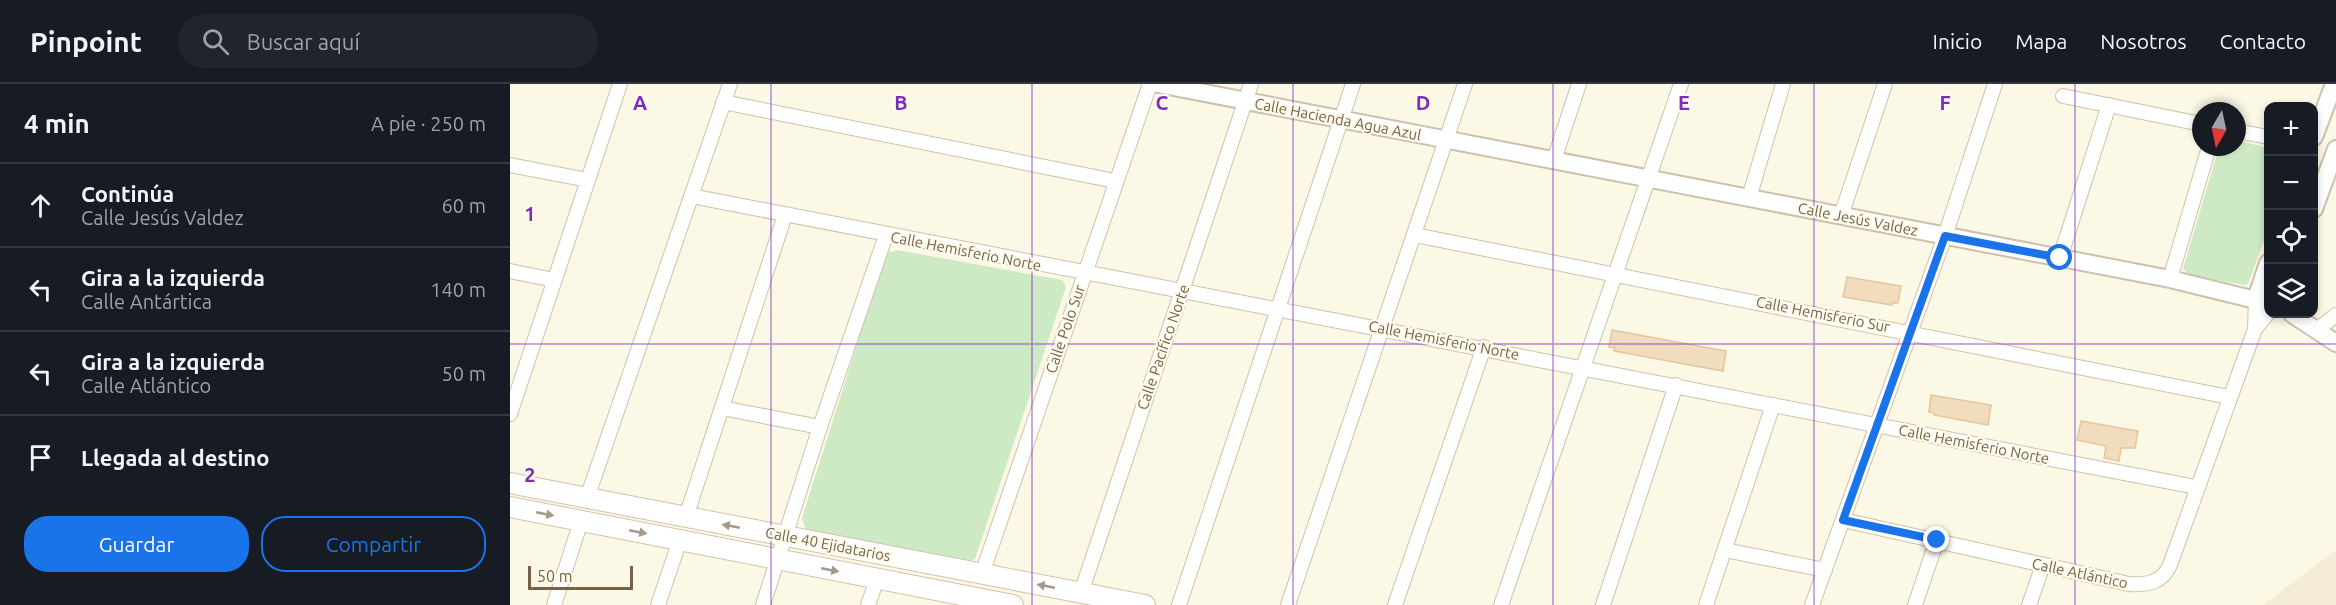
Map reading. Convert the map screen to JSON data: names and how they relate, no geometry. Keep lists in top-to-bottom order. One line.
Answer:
{"streets":{"main road":["Calle 40 Ejidatarios"],"street":["Calle Hacienda Agua Azul","Calle Jesús Valdez","Calle Hemisferio Norte","Calle Hemisferio Sur","Calle Polo Sur","Calle Pacífico Norte","Calle Atlántico"]},"crossings":[["Calle Hacienda Agua Azul","Calle Jesús Valdez"],["Calle Hacienda Agua Azul","Calle Pacífico Norte"],["Calle Jesús Valdez","Calle Atlántico"],["Calle Hemisferio Norte","Calle Polo Sur"],["Calle Hemisferio Norte","Calle Pacífico Norte"],["Calle Hemisferio Norte","Calle Atlántico"],["Calle Hemisferio Sur","Calle Atlántico"],["Calle Polo Sur","Calle 40 Ejidatarios"],["Calle Pacífico Norte","Calle 40 Ejidatarios"]],"scale_bar":"50 m","north":"bottom","page":{"header":"Pinpoint","search":"Buscar aquí","nav":["Inicio","Mapa","Nosotros","Contacto"],"heading":["4 min","A pie · 250 m"],"map_buttons":["+","−"],"list":[["Continúa","Calle Jesús Valdez","60 m"],["Gira a la izquierda","Calle Antártica","140 m"],["Gira a la izquierda","Calle Atlántico","50 m"],"Llegada al destino"],"buttons":["Guardar","Compartir"],"scale":"50 m"},"grid":{"columns":["A","B","C","D","E","F"],"rows":["1","2"]}}
